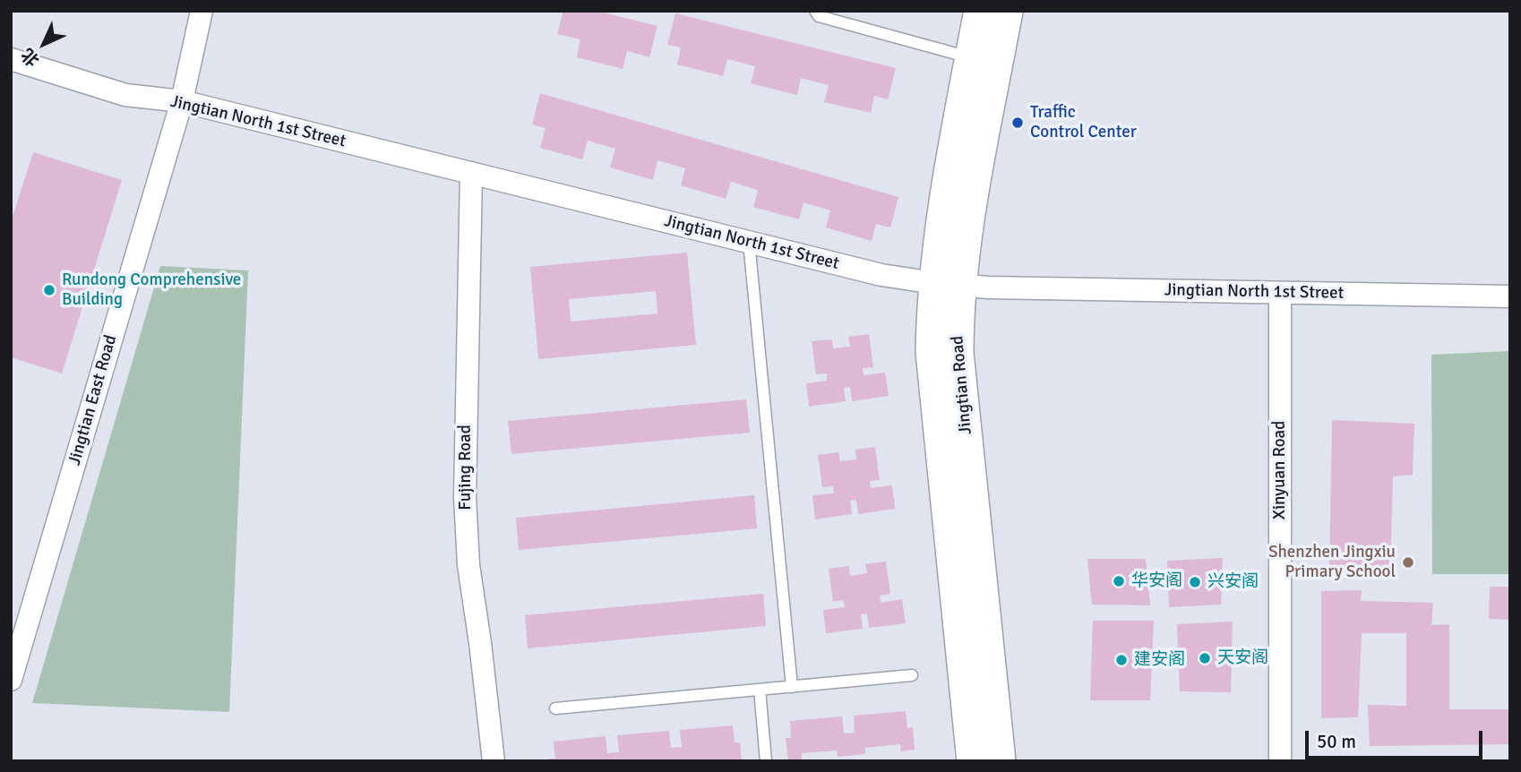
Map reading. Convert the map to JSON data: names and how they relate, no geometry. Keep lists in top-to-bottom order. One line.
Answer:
{"streets":{"main road":["Jingtian Road"],"street":["Jingtian North 1st Street","Jingtian East Road","Fujing Road","Xinyuan Road"]},"crossings":[["Jingtian North 1st Street","Jingtian Road"],["Jingtian North 1st Street","Jingtian East Road"],["Jingtian North 1st Street","Fujing Road"],["Jingtian North 1st Street","Xinyuan Road"]],"places":["Traffic Control Center","Rundong Comprehensive Building","Shenzhen Jingxiu Primary School","华安阁","兴安阁","天安阁","建安阁"],"scale_bar":"50 m","north":"bottom left"}
